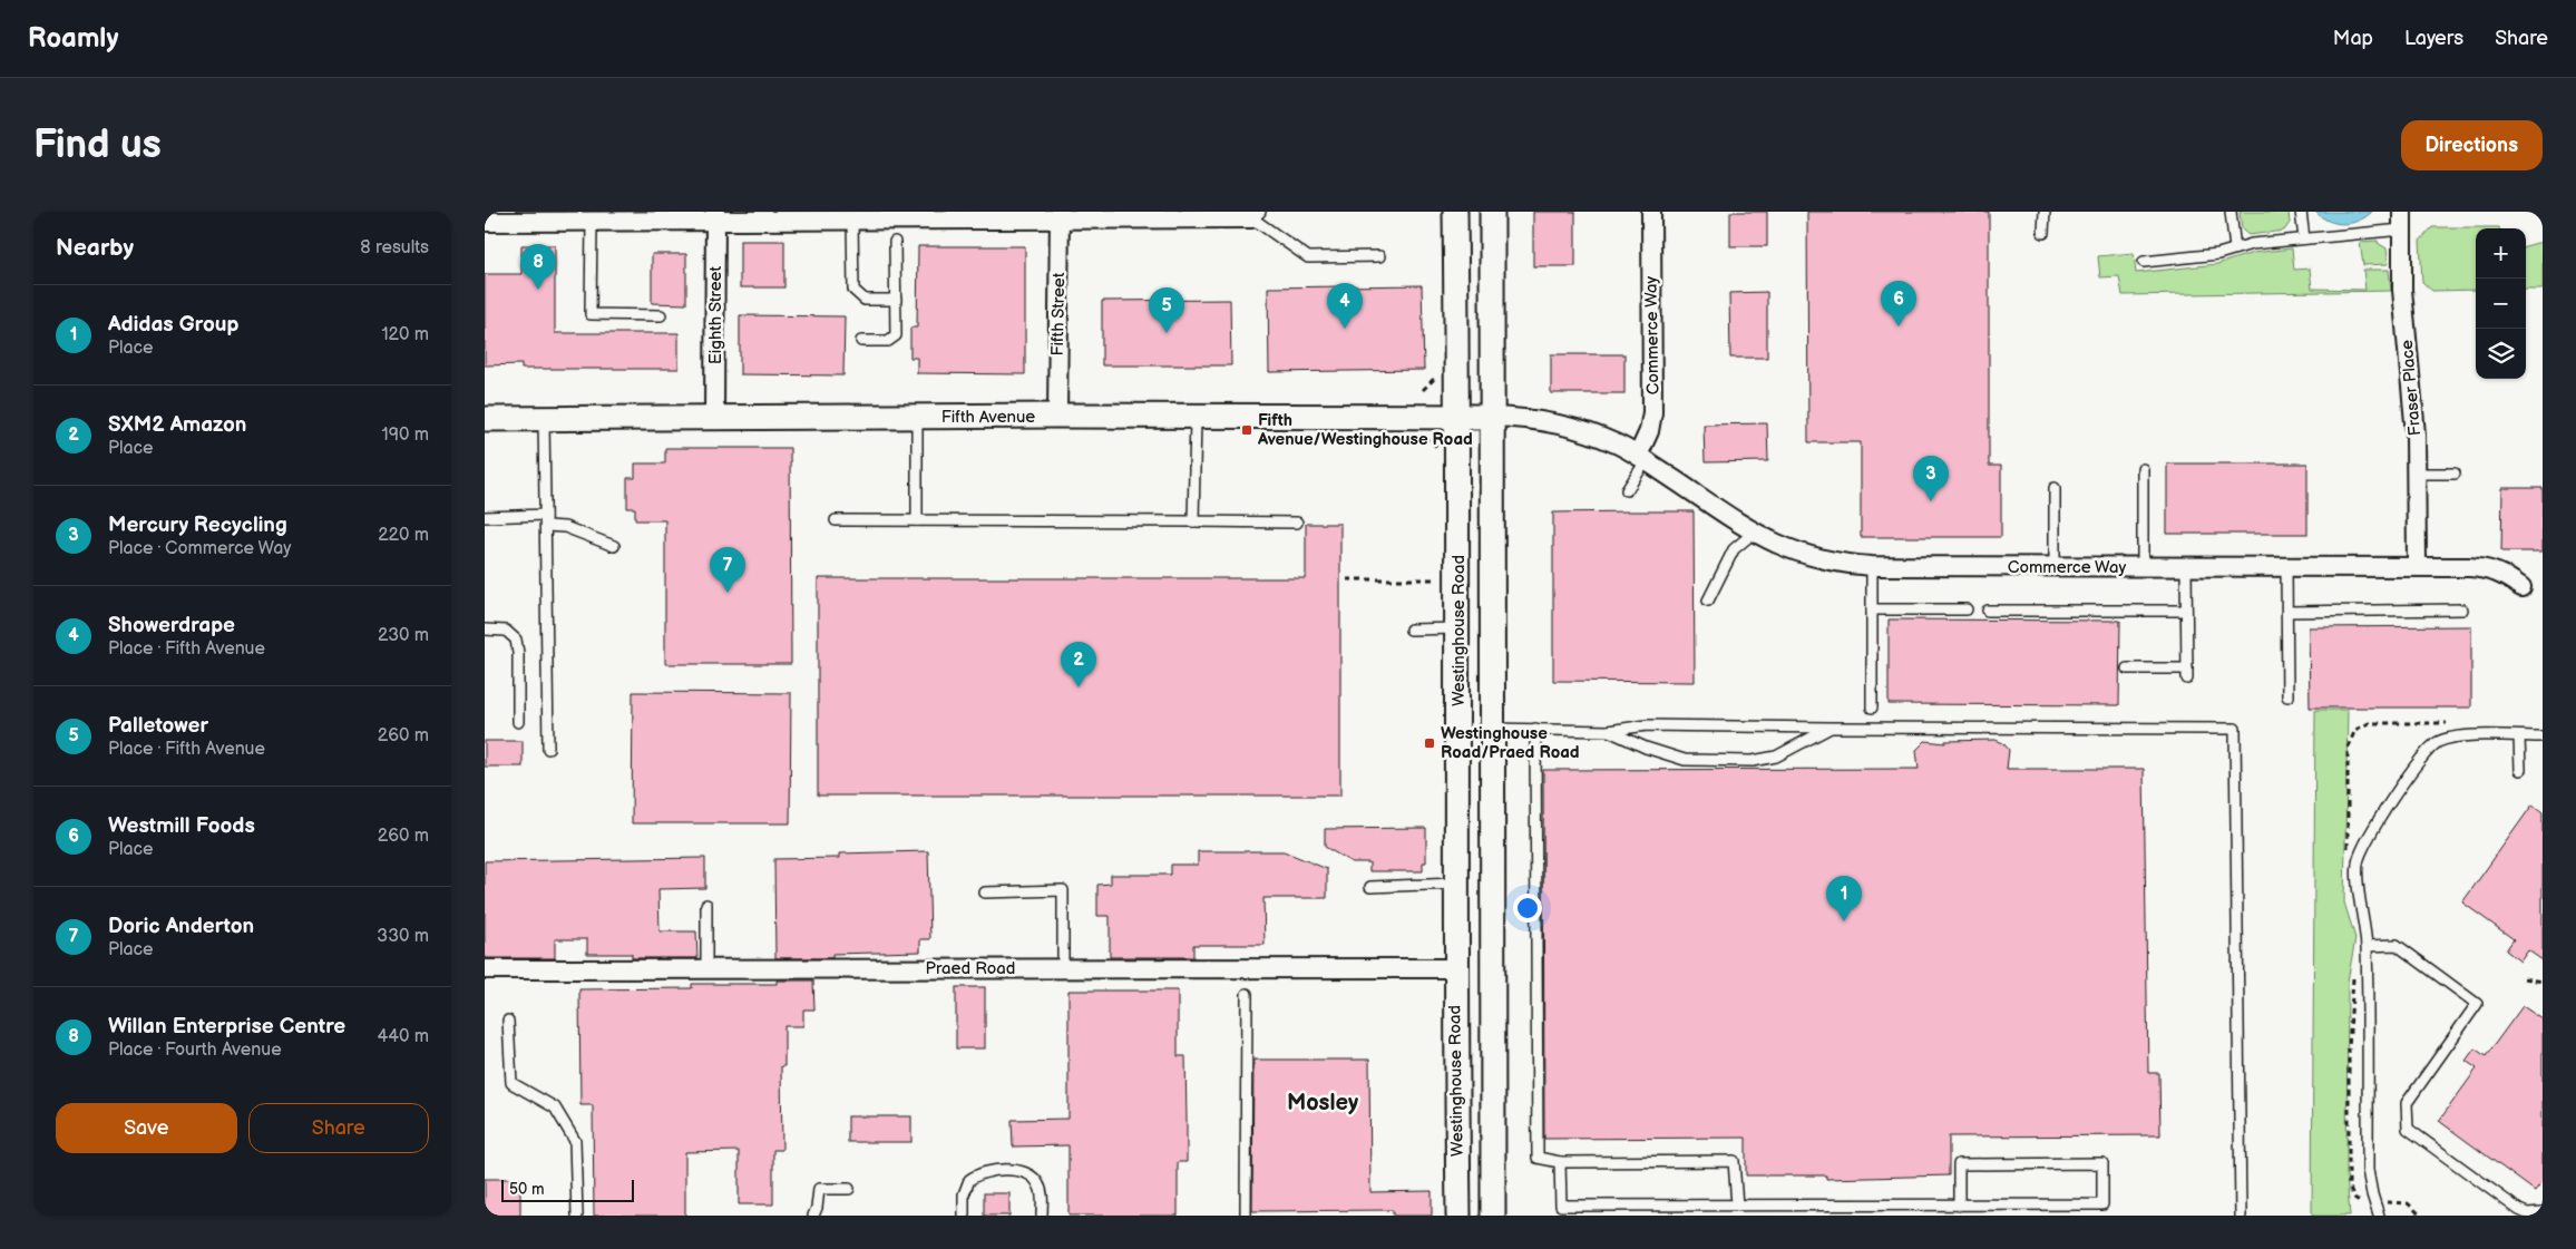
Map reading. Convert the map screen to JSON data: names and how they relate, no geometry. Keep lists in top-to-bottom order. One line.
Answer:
{"streets":{"street":["Fifth Street","Eighth Street","Commerce Way","Fraser Place","Fifth Avenue","Westinghouse Road","Praed Road"]},"crossings":[["Fifth Street","Fifth Avenue"],["Eighth Street","Fifth Avenue"],["Commerce Way","Fraser Place"],["Commerce Way","Fifth Avenue"],["Commerce Way","Westinghouse Road"],["Fifth Avenue","Westinghouse Road"],["Westinghouse Road","Praed Road"]],"districts":["Mosley"],"places":{"transit":["Fifth Avenue/Westinghouse Road","Westinghouse Road/Praed Road"]},"scale_bar":"50 m","page":{"header":"Roamly","nav":["Map","Layers","Share"],"buttons":["Directions",["Save","Share"]],"title":"Find us","heading":["Nearby","8 results"],"map_buttons":["+","−"],"pins":["8","6","4","5","3","7","2","1"],"list":[{"mark":"1","name":"Adidas Group","note":"Place","value":"120 m"},{"mark":"2","name":"SXM2 Amazon","note":"Place","value":"190 m"},{"mark":"3","name":"Mercury Recycling","note":"Place · Commerce Way","value":"220 m"},{"mark":"4","name":"Showerdrape","note":"Place · Fifth Avenue","value":"230 m"},{"mark":"5","name":"Palletower","note":"Place · Fifth Avenue","value":"260 m"},{"mark":"6","name":"Westmill Foods","note":"Place","value":"260 m"},{"mark":"7","name":"Doric Anderton","note":"Place","value":"330 m"},{"mark":"8","name":"Willan Enterprise Centre","note":"Place · Fourth Avenue","value":"440 m"}],"scale":"50 m"}}
